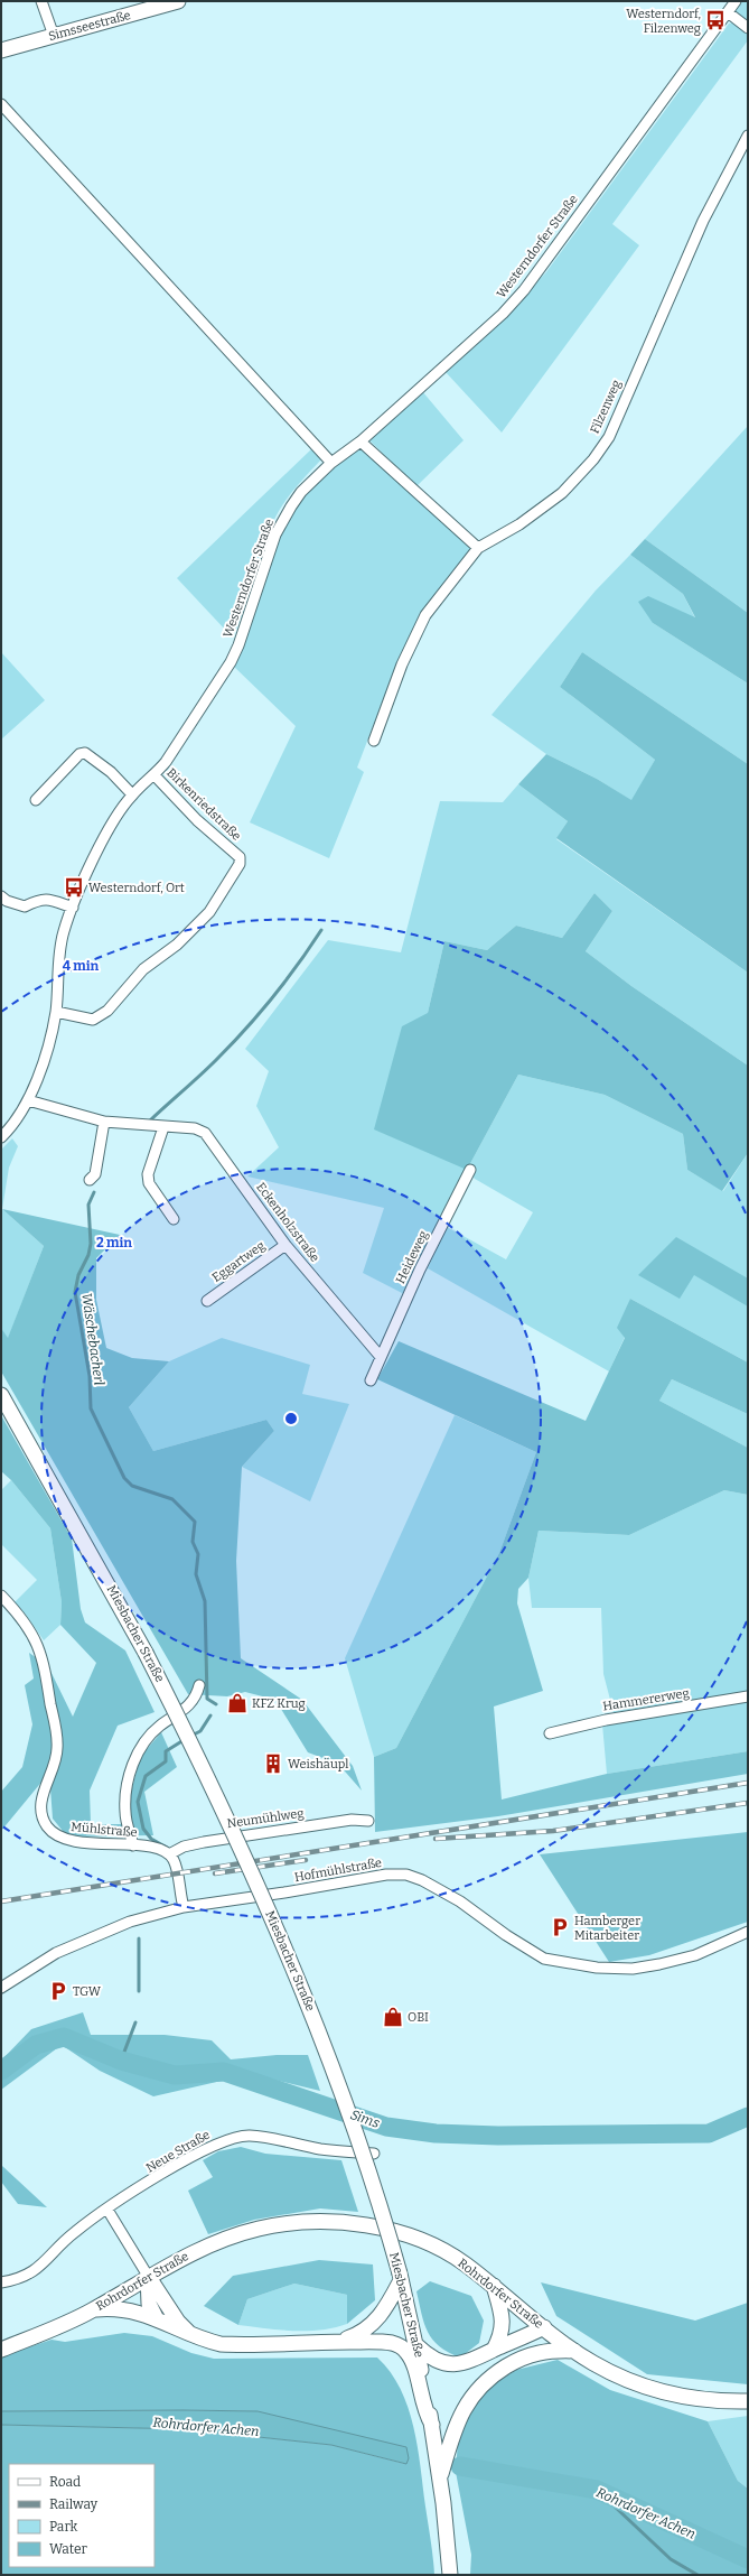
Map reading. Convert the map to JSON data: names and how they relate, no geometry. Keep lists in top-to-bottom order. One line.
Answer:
{"streets":{"main road":["Simsseestraße","Miesbacher Straße","Rohrdorfer Straße"],"street":["Westerndorfer Straße","Filzenweg","Birkenriedstraße","Eckenholzstraße","Heideweg","Eggartweg","Hammererweg","Neumühlweg","Mühlstraße","Hofmühlstraße","Neue Straße"]},"crossings":[["Westerndorfer Straße","Birkenriedstraße"],["Westerndorfer Straße","Eckenholzstraße"],["Eckenholzstraße","Heideweg"],["Eckenholzstraße","Eggartweg"],["Neumühlweg","Mühlstraße"]],"water":["Wäschebacherl","Sims","Rohrdorfer Achen"],"places":{"bus stop":["Westerndorf, Filzenweg","Westerndorf, Ort"],"shop":["KFZ Krug","OBI"],"building":["Weishäupl"],"parking":["Hamberger Mitarbeiter","TGW"]},"legend":["Road","Railway","Park","Water"],"rings":["4 min","2 min"]}
